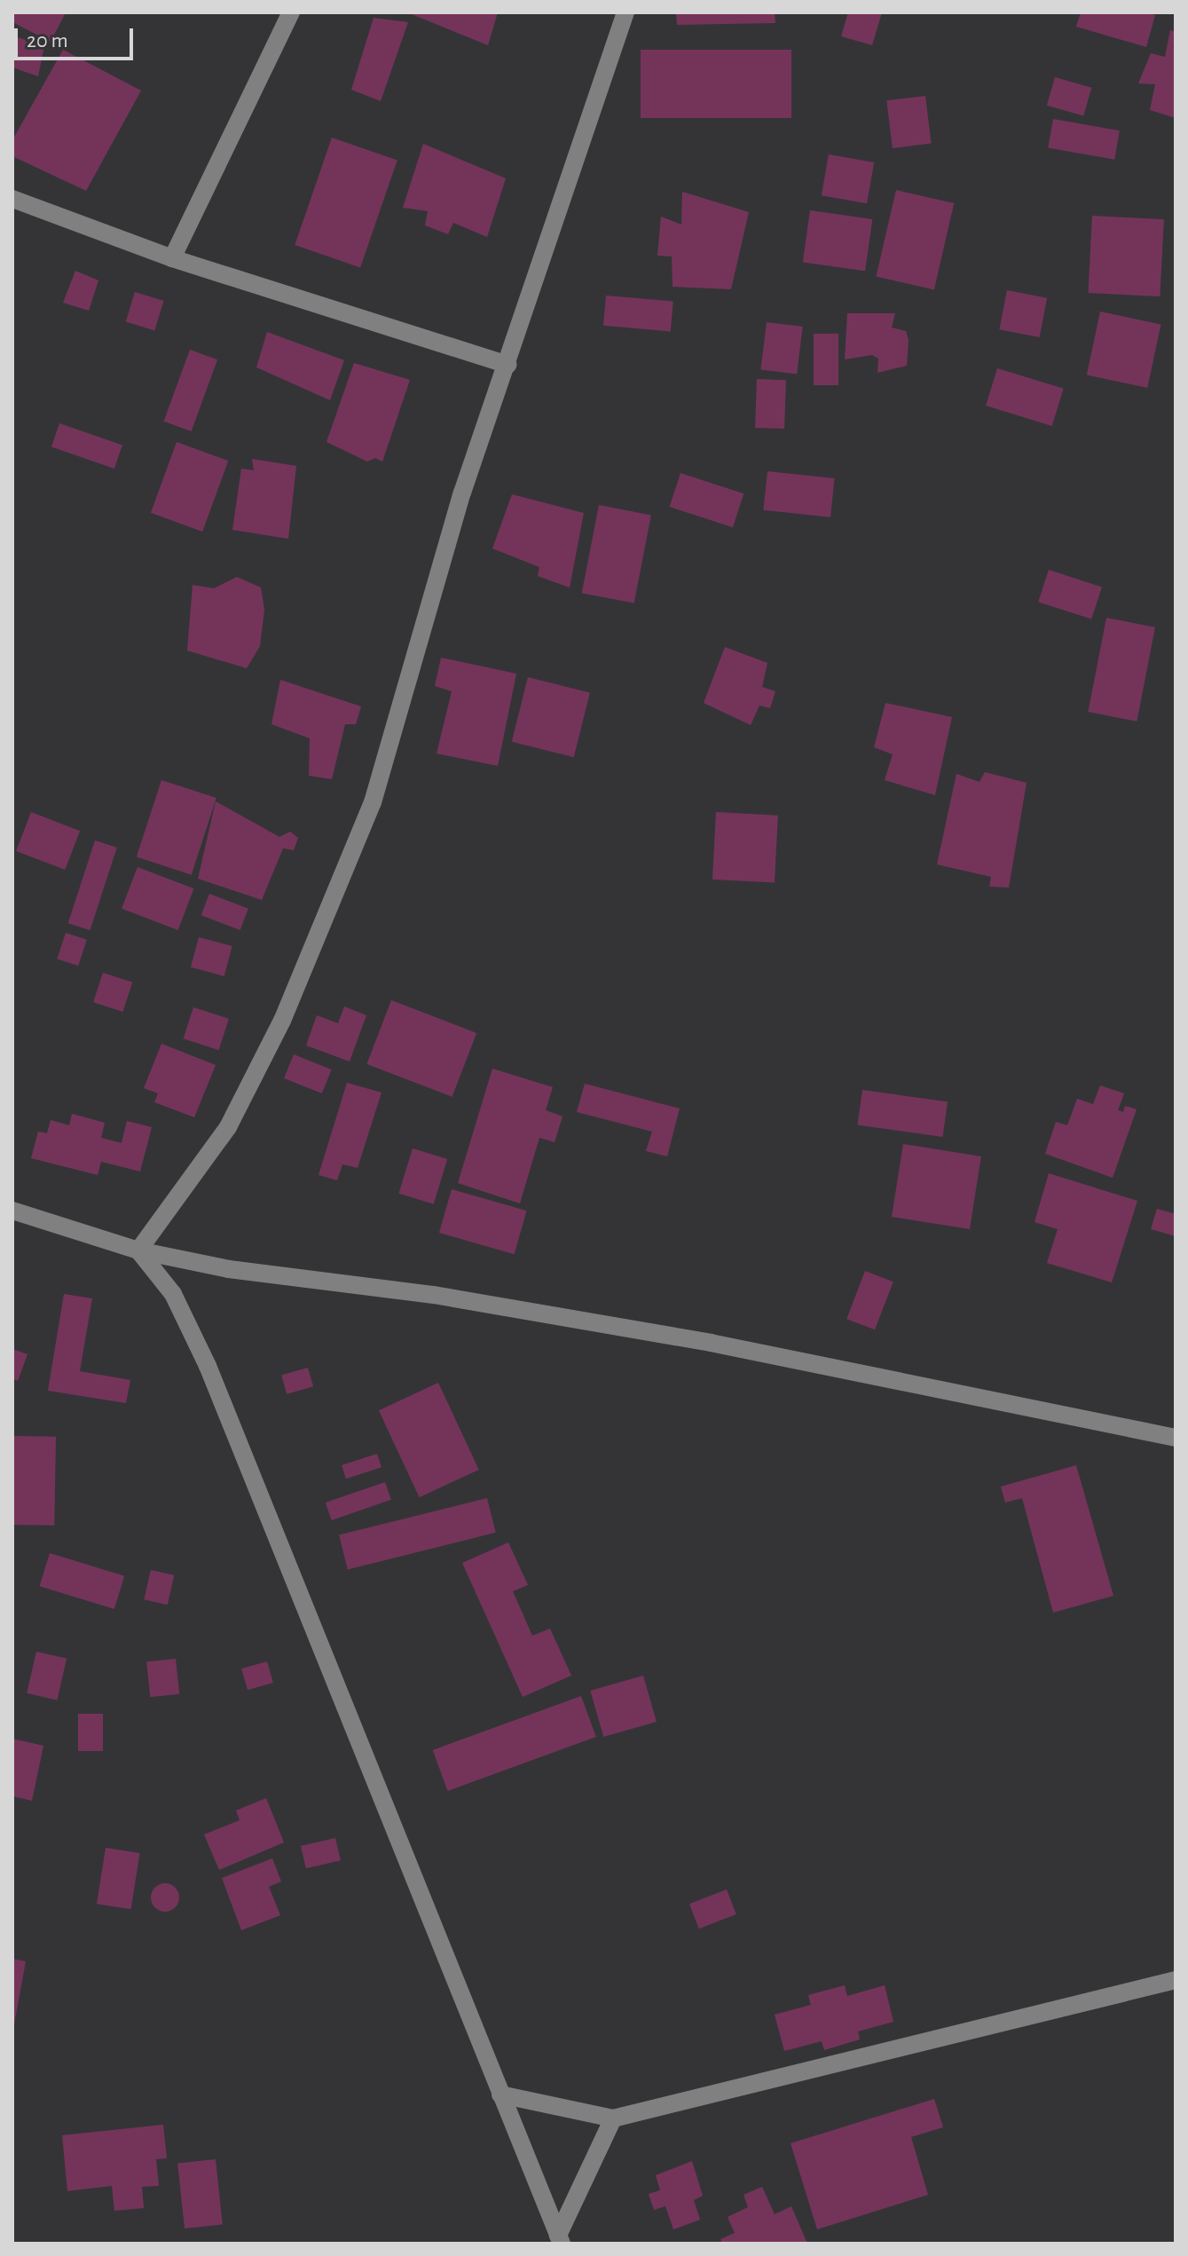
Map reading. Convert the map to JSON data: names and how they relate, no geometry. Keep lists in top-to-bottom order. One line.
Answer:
{"scale_bar":"20 m"}
